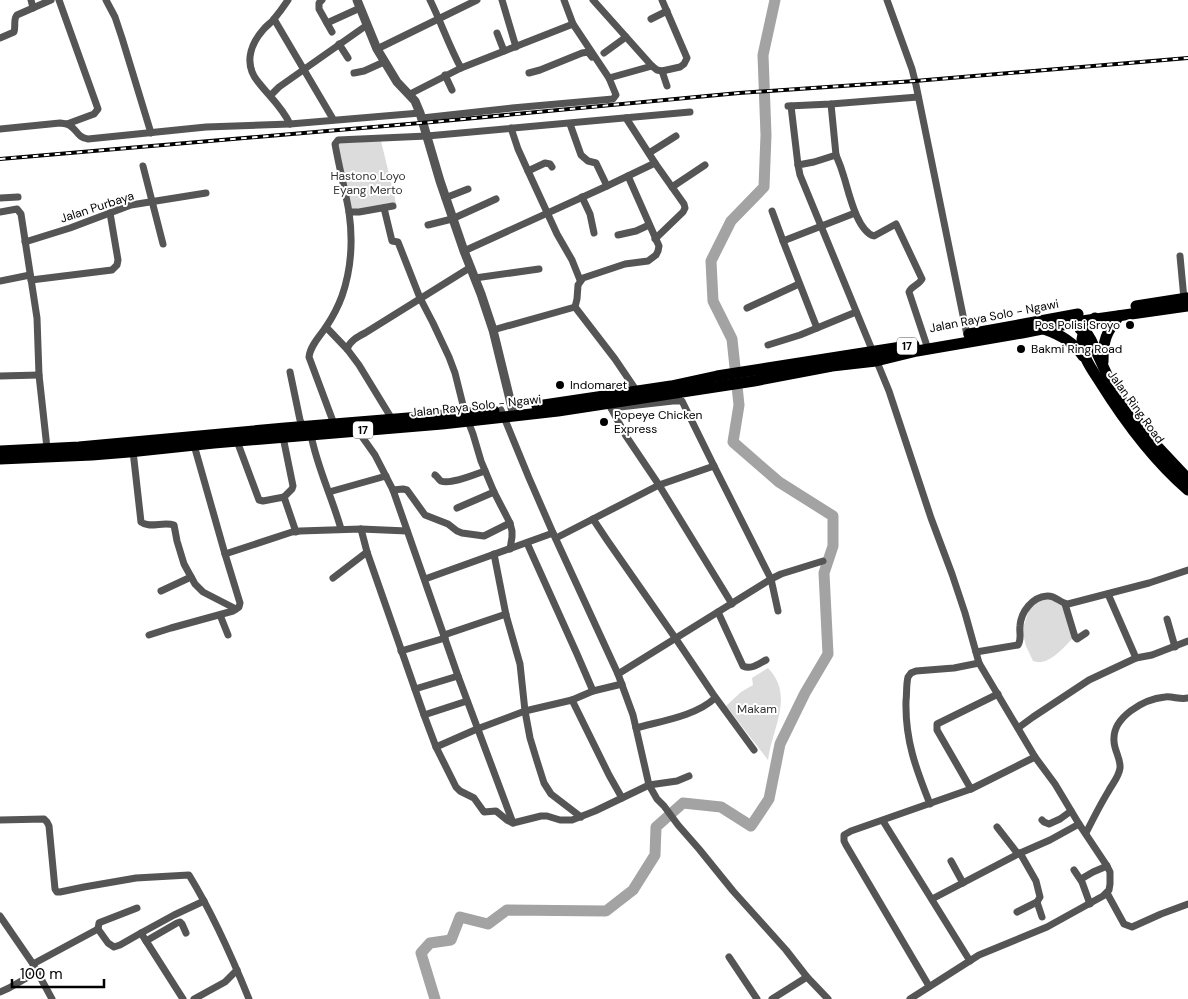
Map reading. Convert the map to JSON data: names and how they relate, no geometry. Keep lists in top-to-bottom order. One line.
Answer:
{"streets":{"highway":["Jalan Raya Solo - Ngawi","17","Jalan Ring Road"],"street":["Jalan Purbaya"]},"parks":["Hastono Loyo Eyang Merto","Makam"],"places":["Pos Polisi Sroyo","Bakmi Ring Road","Indomaret","Popeye Chicken Express"],"scale_bar":"100 m"}
